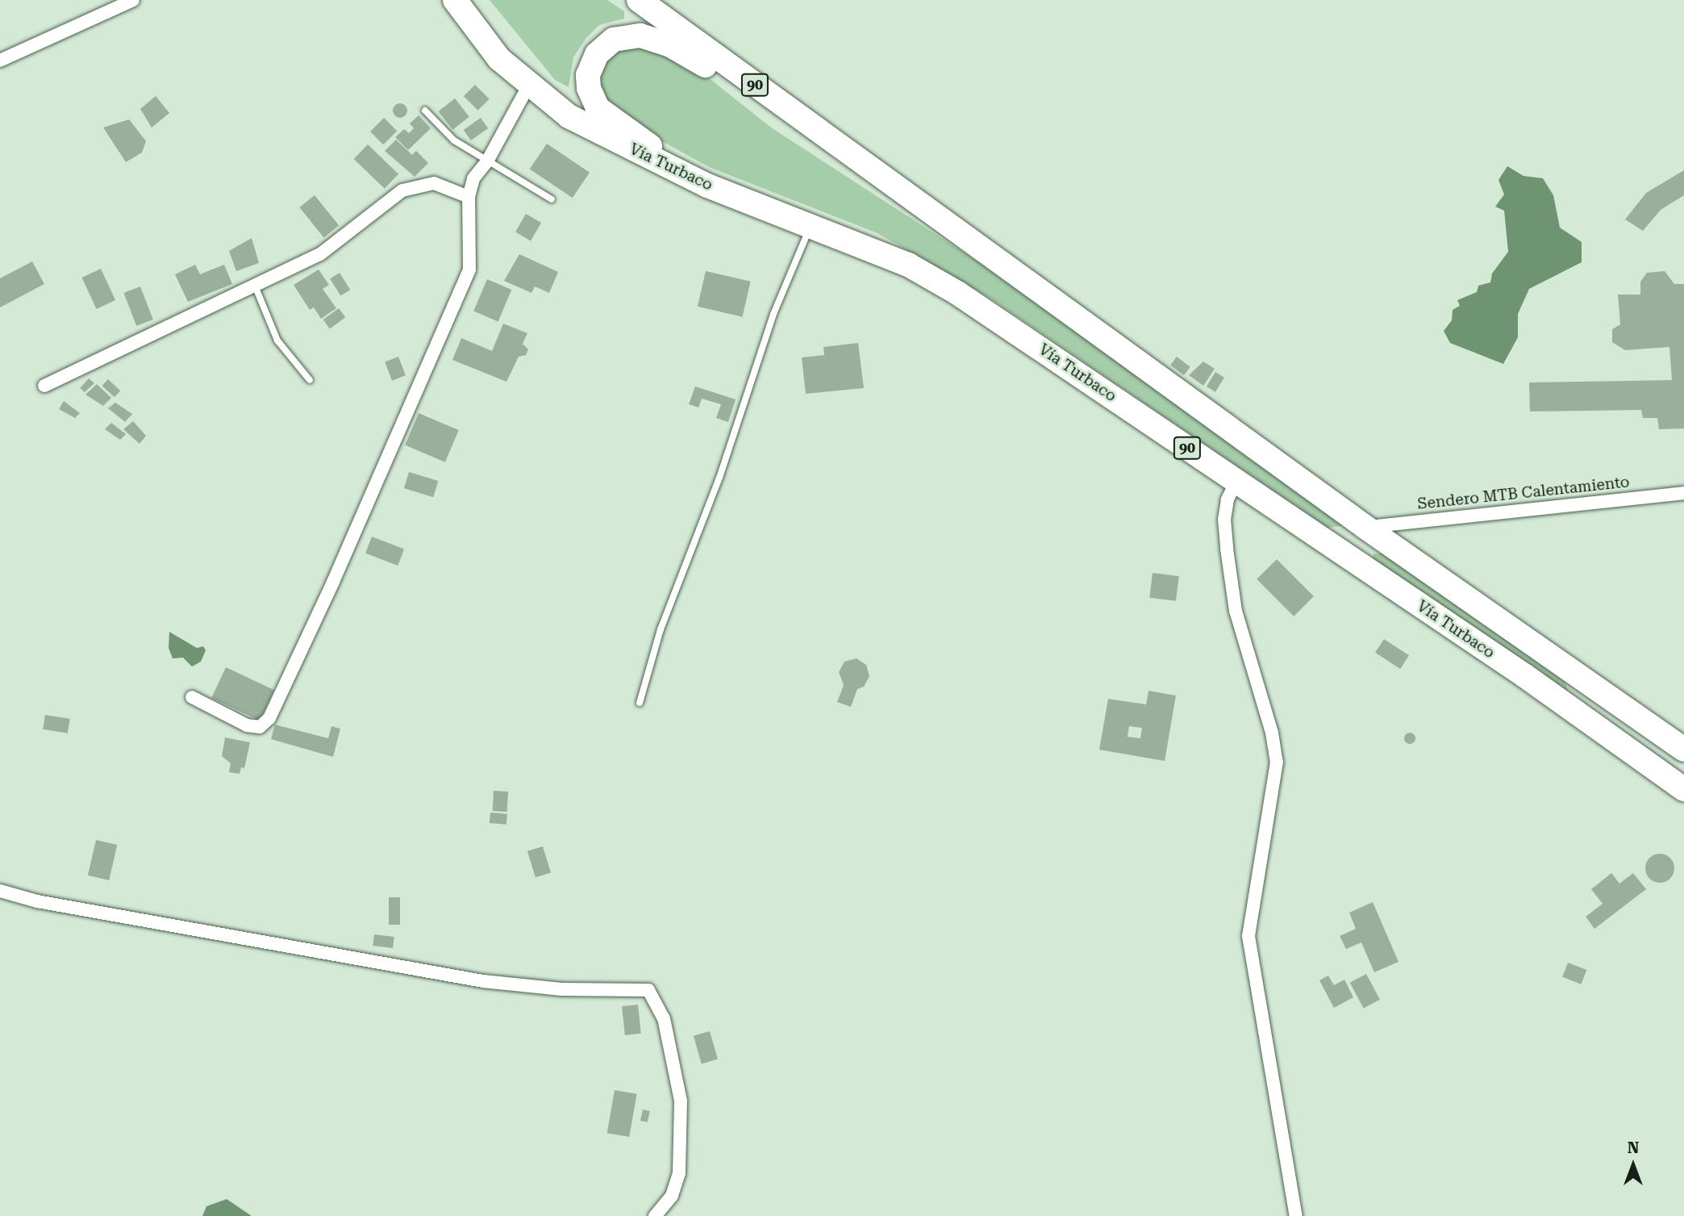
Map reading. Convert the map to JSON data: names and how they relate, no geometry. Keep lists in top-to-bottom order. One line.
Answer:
{"streets":{"highway":["90","Vía Turbaco"],"street":["Sendero MTB Calentamiento"]},"crossings":[["90","Sendero MTB Calentamiento"]],"north":"top"}
